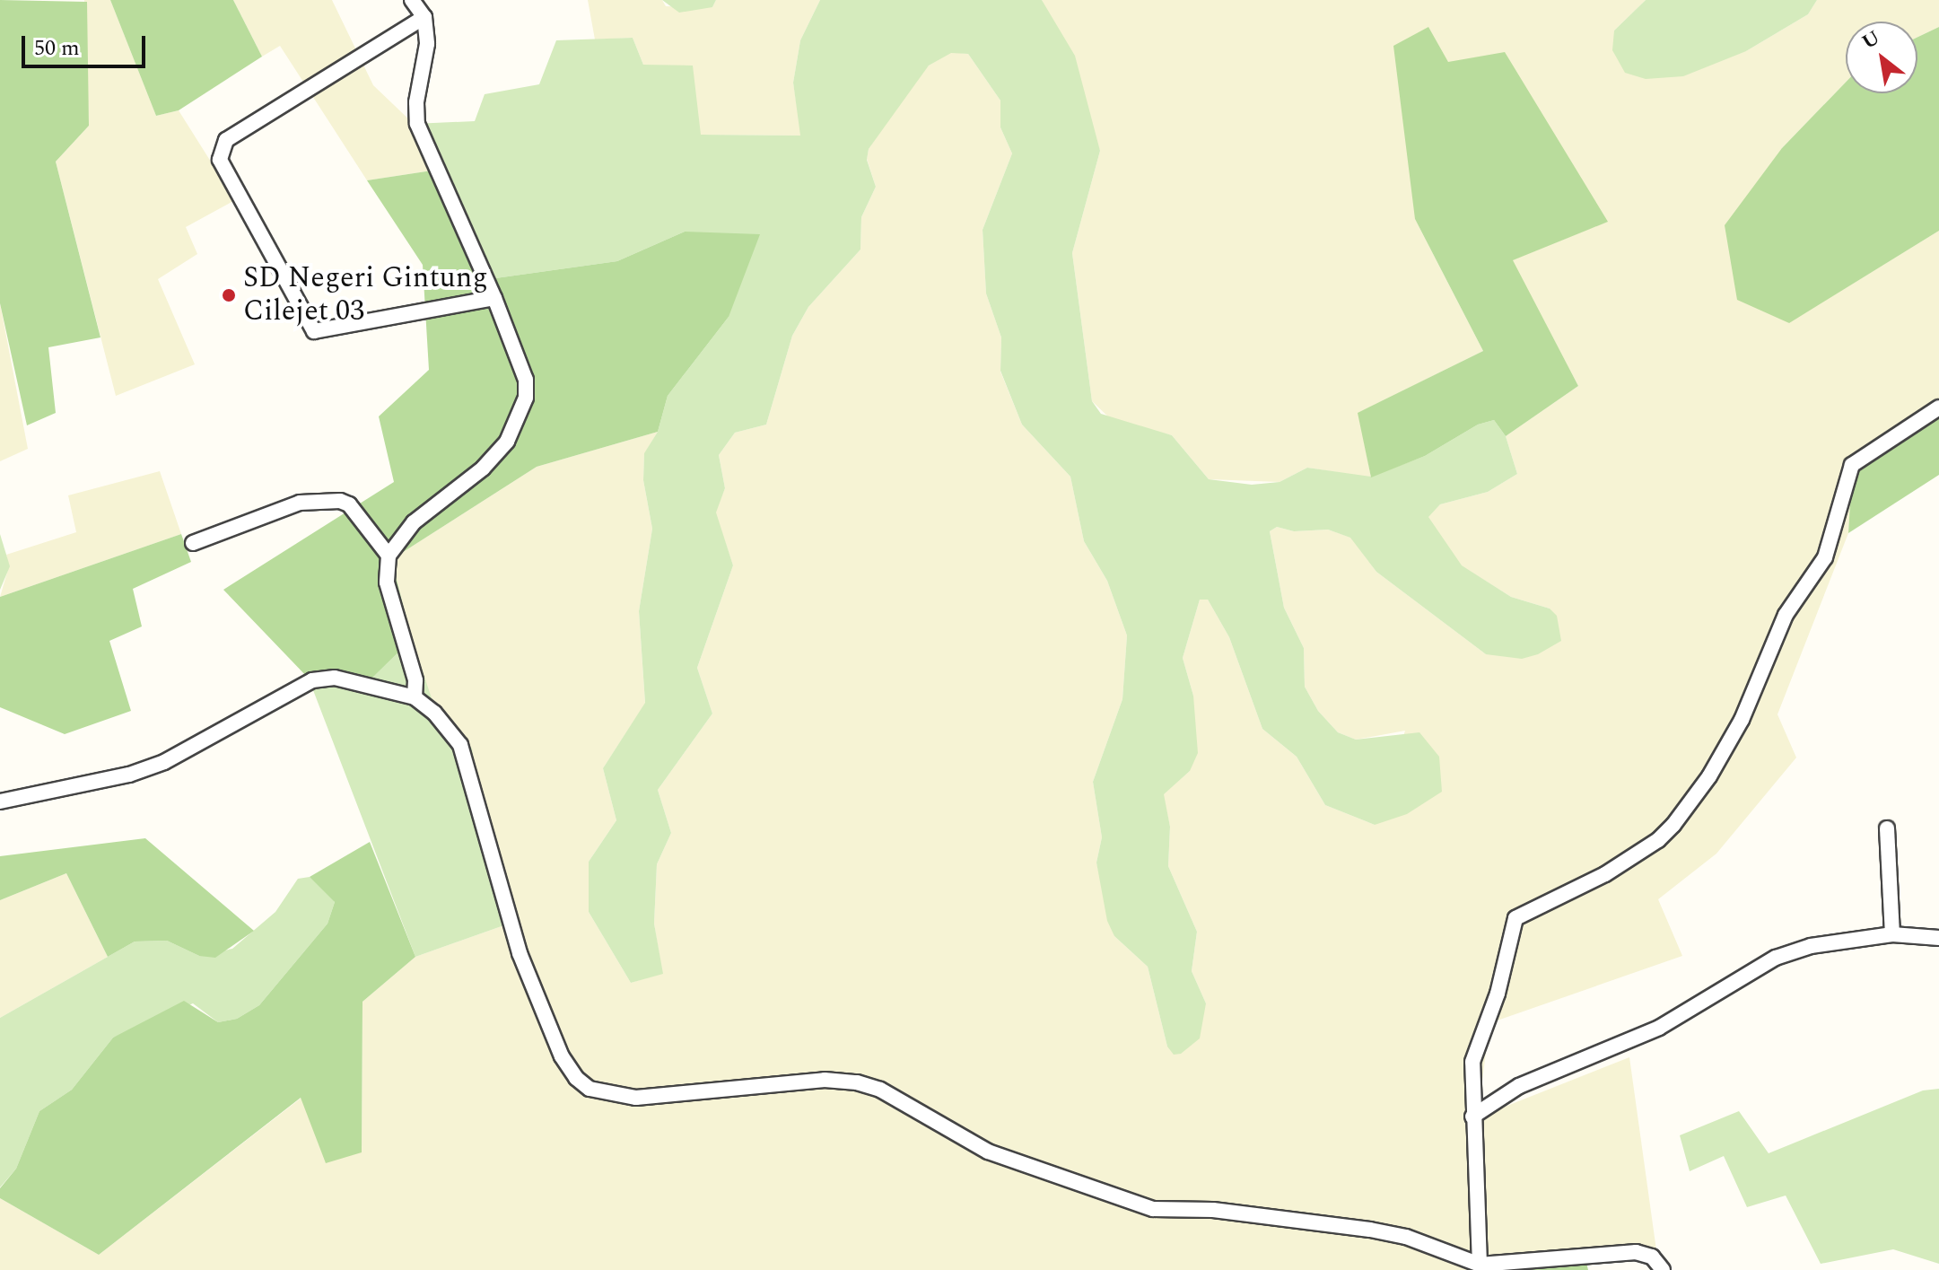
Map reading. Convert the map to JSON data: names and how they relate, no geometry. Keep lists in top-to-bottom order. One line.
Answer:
{"places":["SD Negeri Gintung Cilejet 03"],"scale_bar":"50 m","north":"top left"}
